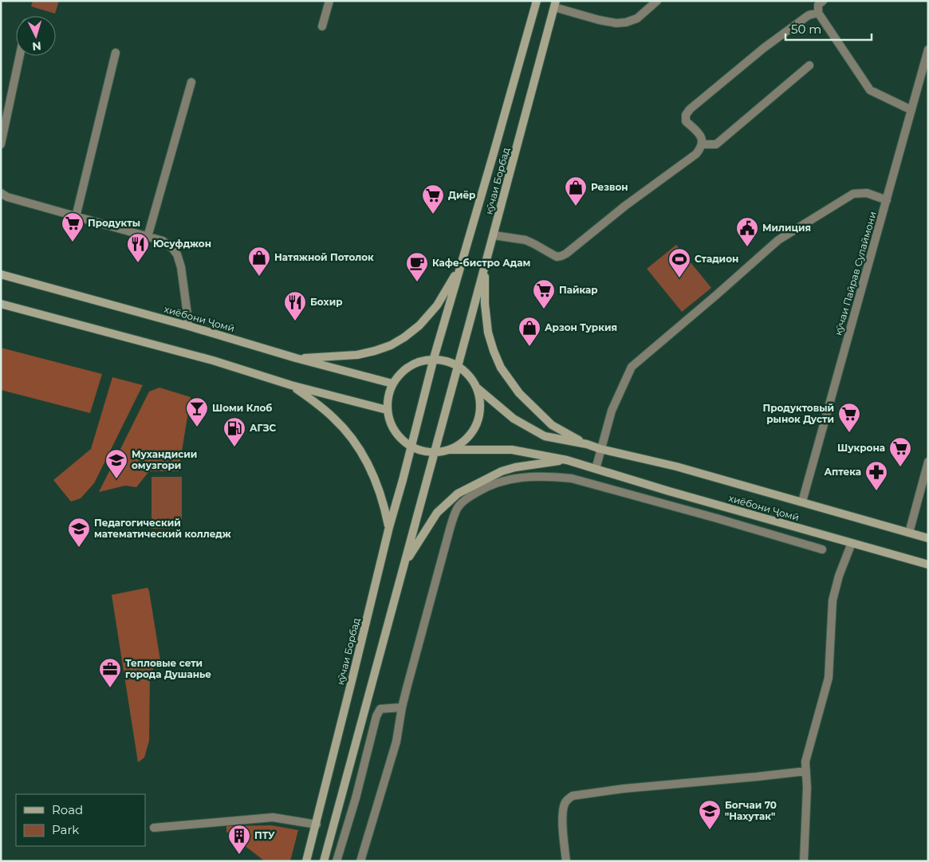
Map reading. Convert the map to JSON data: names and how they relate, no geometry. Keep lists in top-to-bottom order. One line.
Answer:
{"streets":{"main road":["кӯчаи Борбад","хиёбони Ҷомӣ"],"street":["кӯчаи Пайрав Сулаймони"]},"crossings":[["кӯчаи Пайрав Сулаймони","хиёбони Ҷомӣ"]],"places":{"shop":["Резвон","Натяжной Потолок","Арзон Туркия"],"supermarket":["Диëр","Продукты","Пайкар","Продуктовый рынок Дусти","Шукрона"],"public building":["Милиция"],"restaurant":["Юсуфджон","Бохир"],"sports":["Стадион"],"cafe":["Кафе-бистро Адам"],"bar":["Шоми Клоб"],"fuel station":["АГЗС"],"school or university":["Мухандисии омузгори","Педагогический математический колледж","Богчаи 70 \"Нахутак\""],"pharmacy":["Аптека"],"office":["Тепловые сети города Душанье"],"building":["ПТУ"]},"legend":["Road","Park"],"scale_bar":"50 m","north":"bottom"}
